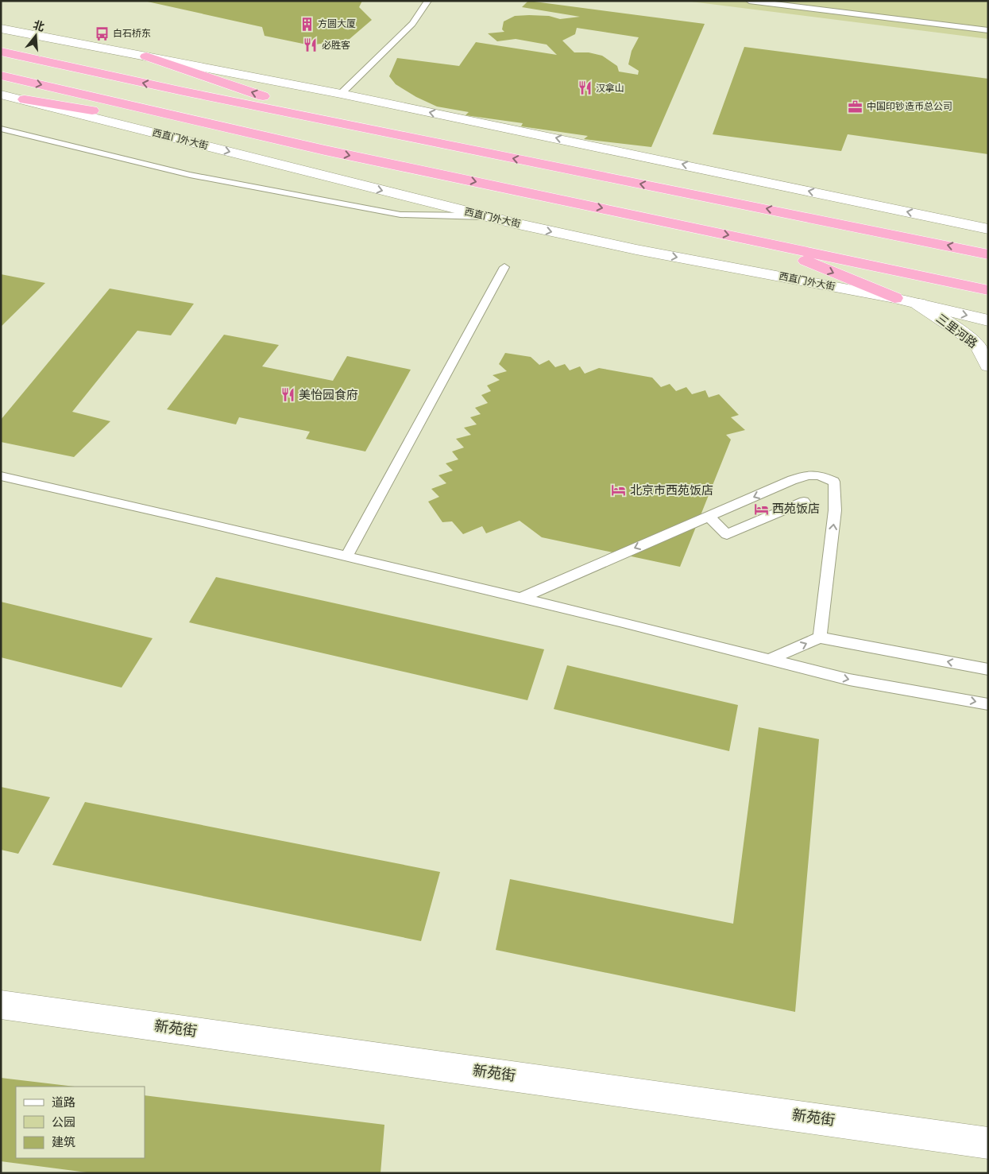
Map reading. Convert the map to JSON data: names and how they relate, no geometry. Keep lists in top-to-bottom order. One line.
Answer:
{"streets":{"highway":["西直门外大街"],"street":["三里河路","新苑街"]},"crossings":[["西直门外大街","三里河路"]],"places":{"building":["方圆大厦"],"bus stop":["白石桥东"],"restaurant":["必胜客","汉拿山","美怡园食府"],"office":["中国印钞造币总公司"],"hotel":["北京市西苑饭店","西苑饭店"]},"legend":["道路","公园","建筑"],"north":"top"}
